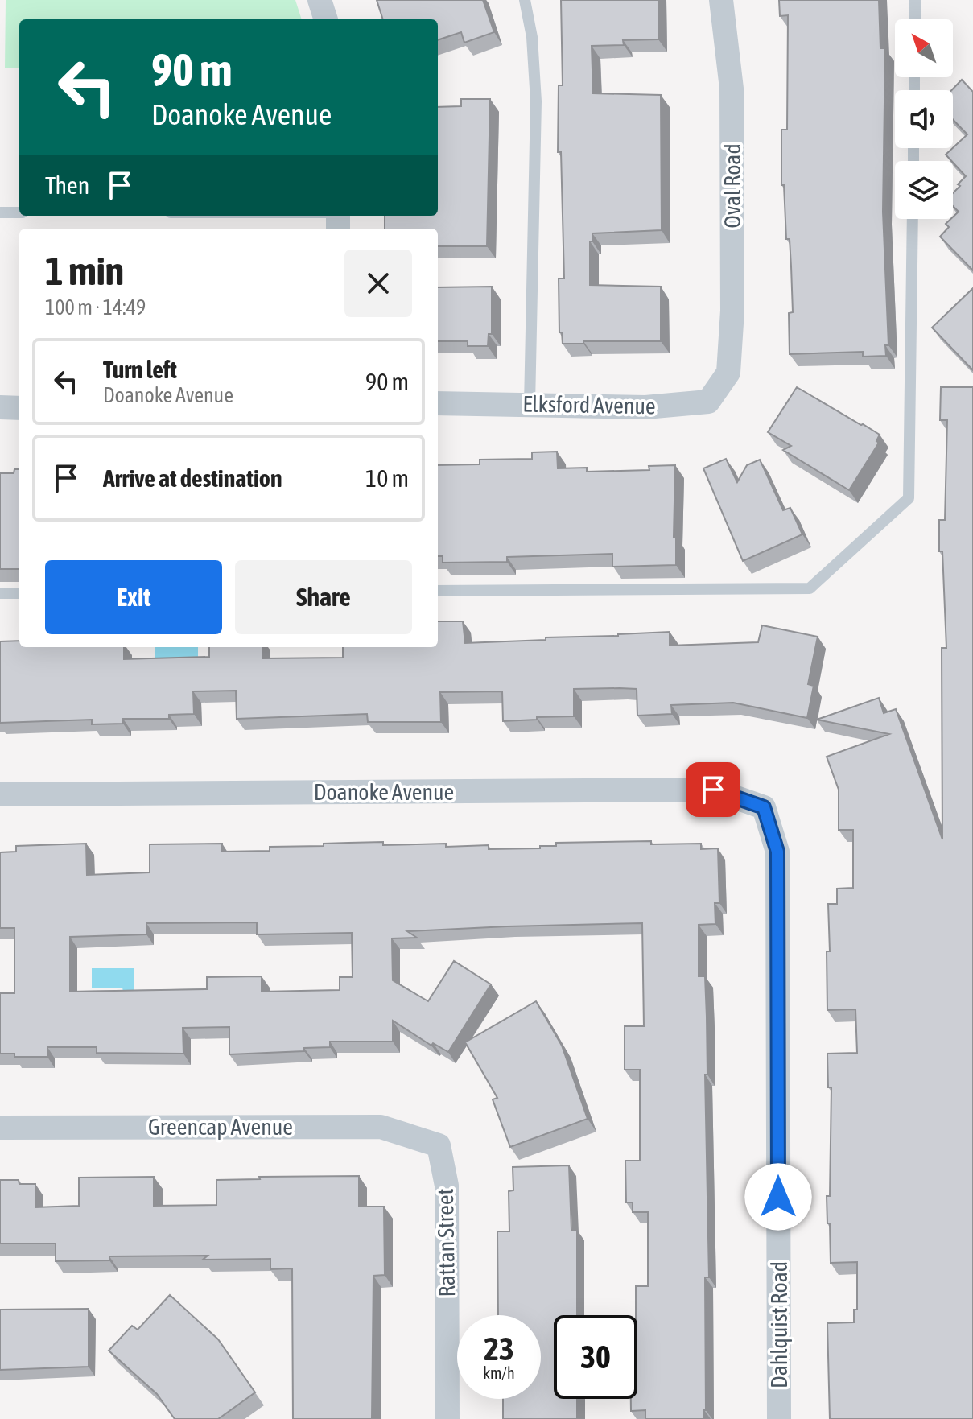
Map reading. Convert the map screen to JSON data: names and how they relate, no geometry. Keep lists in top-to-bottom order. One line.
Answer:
{"streets":{"street":["Oval Road","Elksford Avenue","Doanoke Avenue","Greencap Avenue","Rattan Street","Dahlquist Road"]},"crossings":[["Oval Road","Elksford Avenue"],["Doanoke Avenue","Dahlquist Road"],["Greencap Avenue","Rattan Street"]],"north":"top left","page":{"turn":["90 m","Doanoke Avenue"],"then":"Then","heading":["1 min","100 m · 14:49"],"list":[{"name":"Turn left","note":"Doanoke Avenue","value":"90 m"},{"name":"Arrive at destination","value":"10 m"}],"buttons":["Exit","Share"],"speed":"23 km/h","limit":"30"}}
